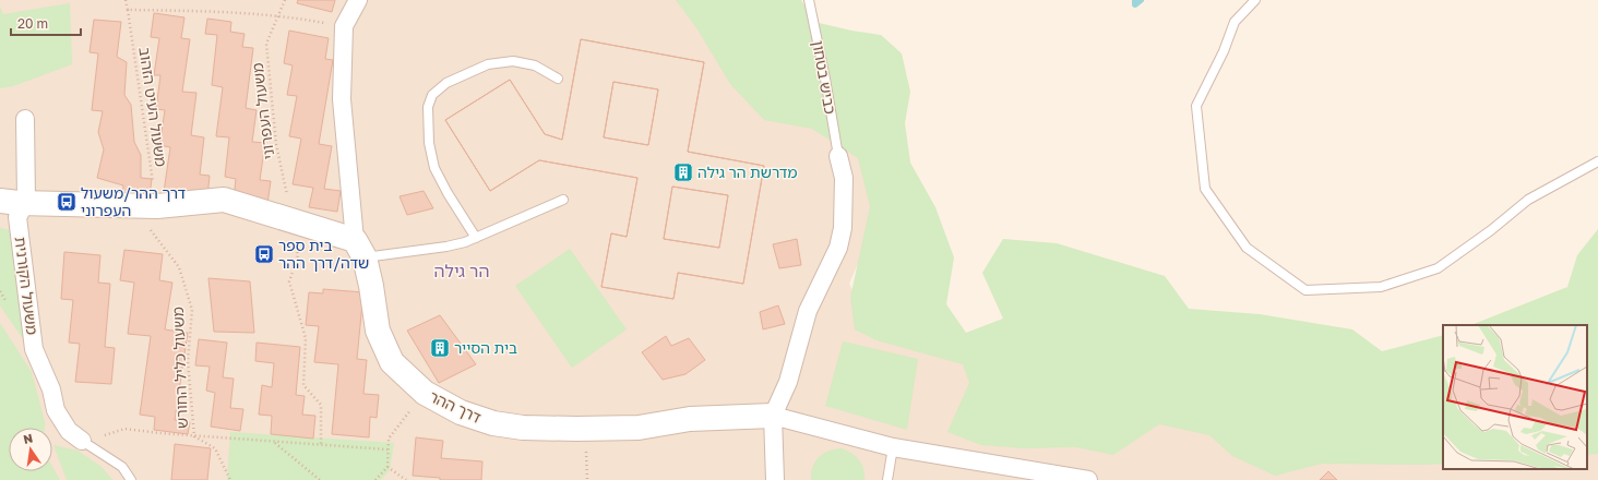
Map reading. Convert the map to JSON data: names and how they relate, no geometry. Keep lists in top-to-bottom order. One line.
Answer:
{"streets":{"street":["משעול הקורנית","דרך ההר"],"lane":["כביש בטחון"],"path":["משעול העיט הזהוב","משעול העפרוני","משעול כליל החורש"]},"crossings":[["משעול העיט הזהוב","משעול כליל החורש"]],"districts":["הר גילה"],"places":{"building":["מדרשת הר גילה","בית הסייר"],"bus stop":["דרך ההר/משעול העפרוני","בית ספר שדה/דרך ההר"]},"scale_bar":"20 m","north":"top"}
